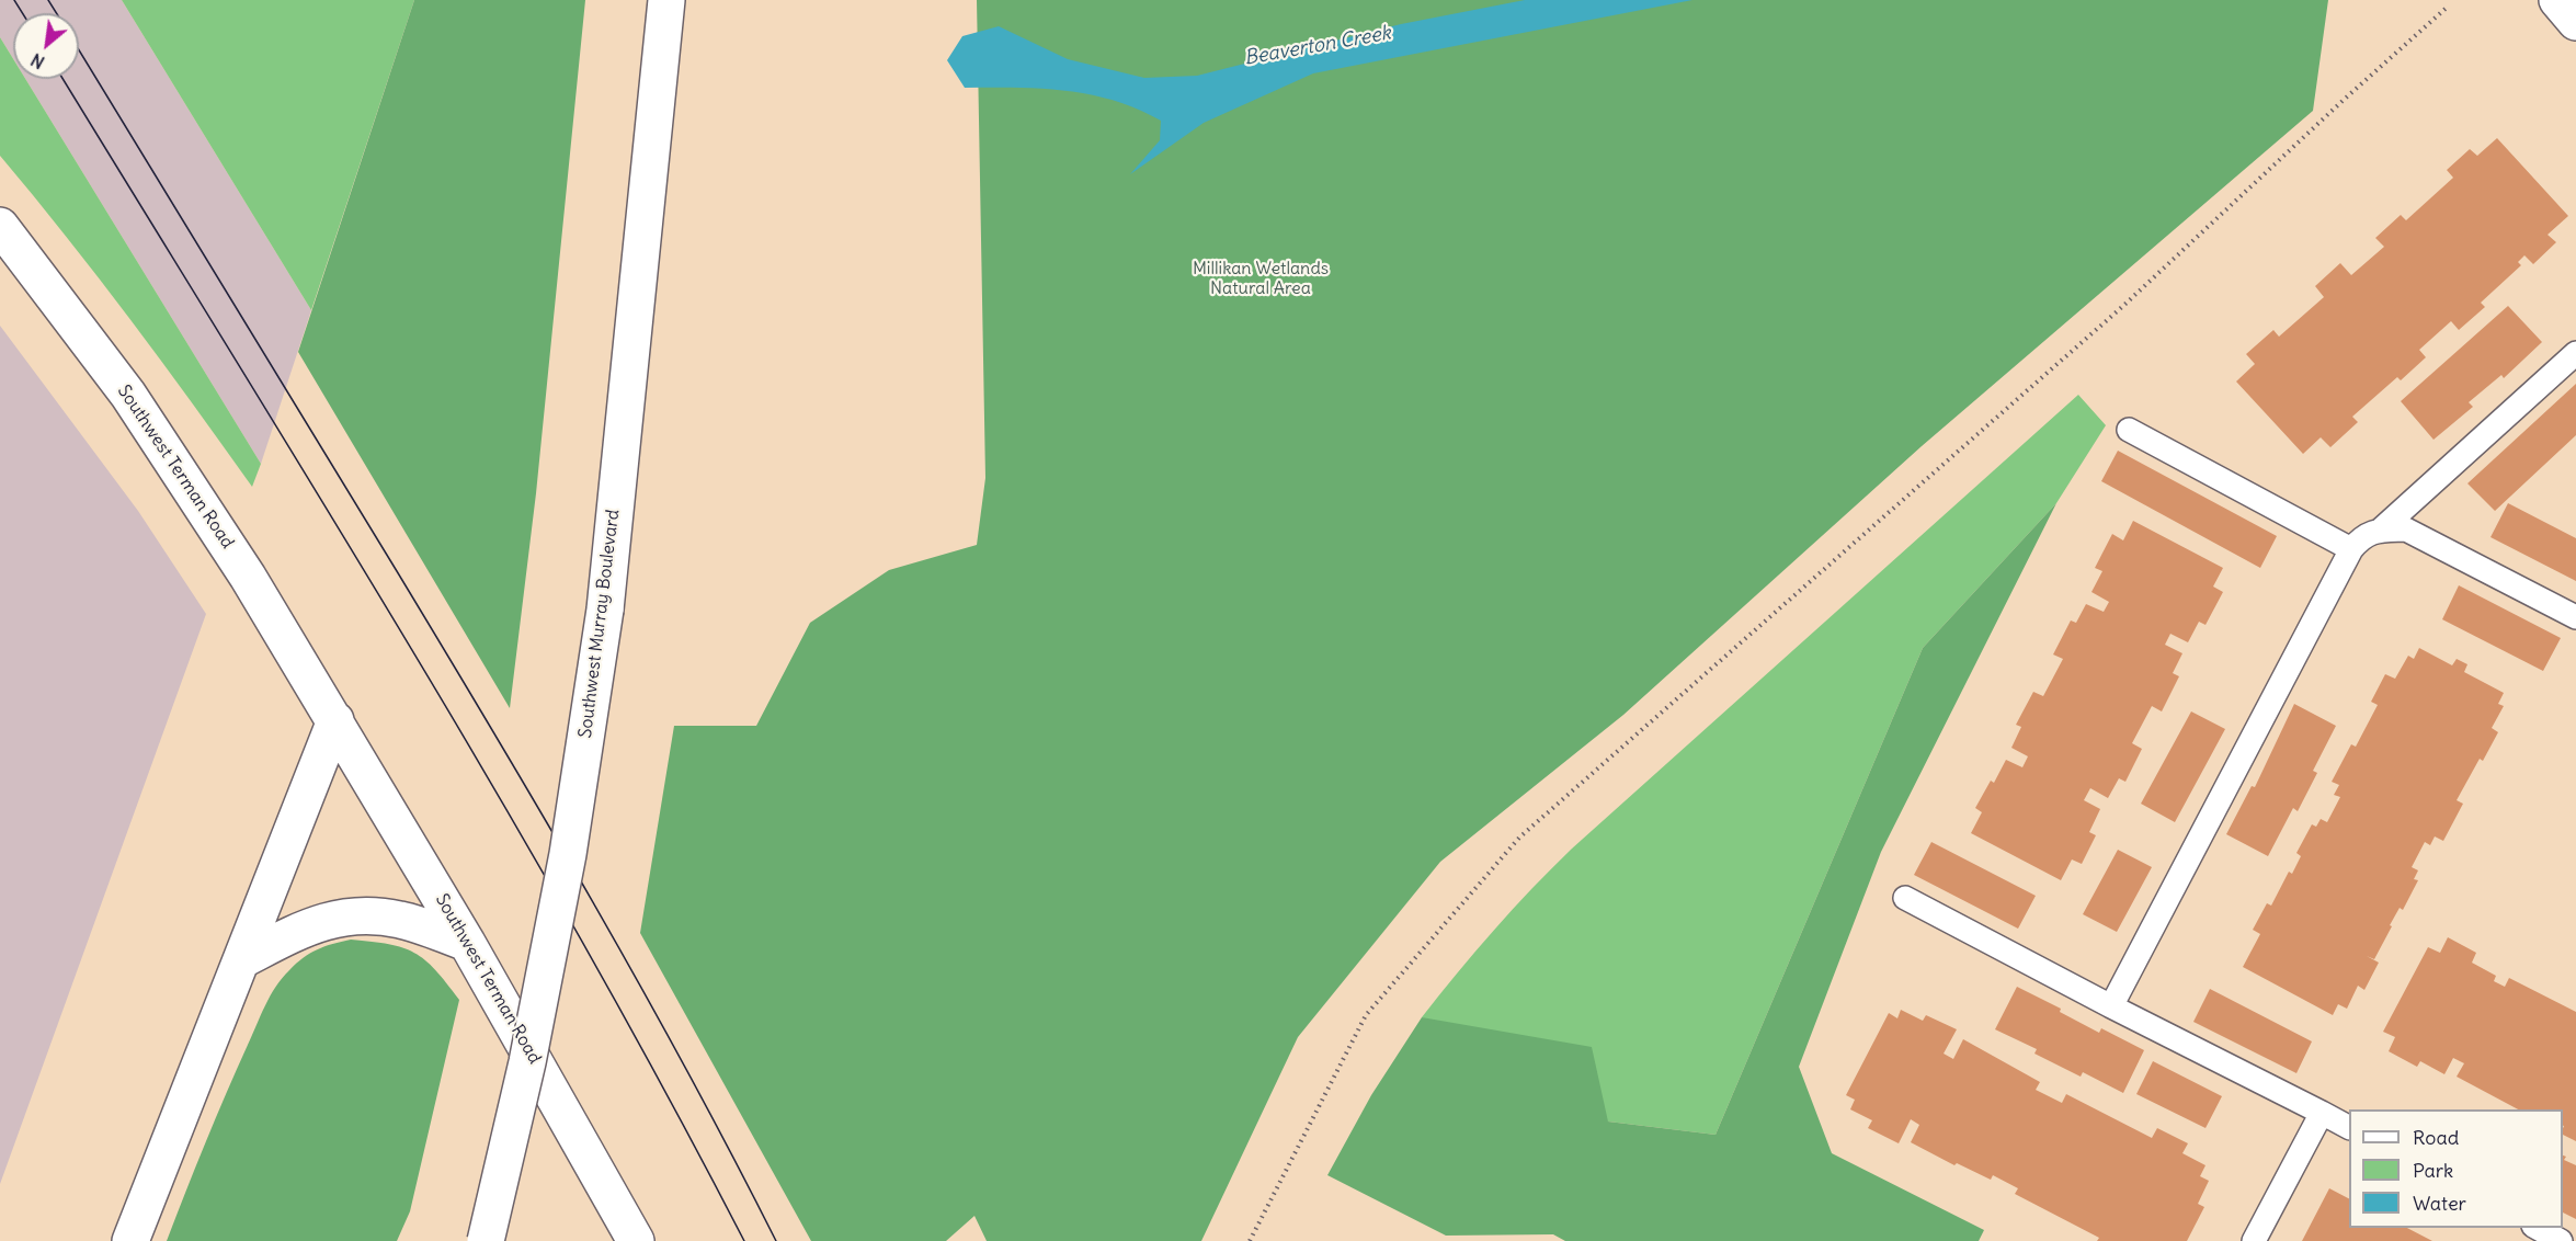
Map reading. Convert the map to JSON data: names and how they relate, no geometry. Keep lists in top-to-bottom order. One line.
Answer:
{"streets":{"street":["Southwest Terman Road","Southwest Murray Boulevard"]},"water":["Beaverton Creek"],"parks":["Millikan Wetlands Natural Area"],"legend":["Road","Park","Water"],"north":"bottom left"}
